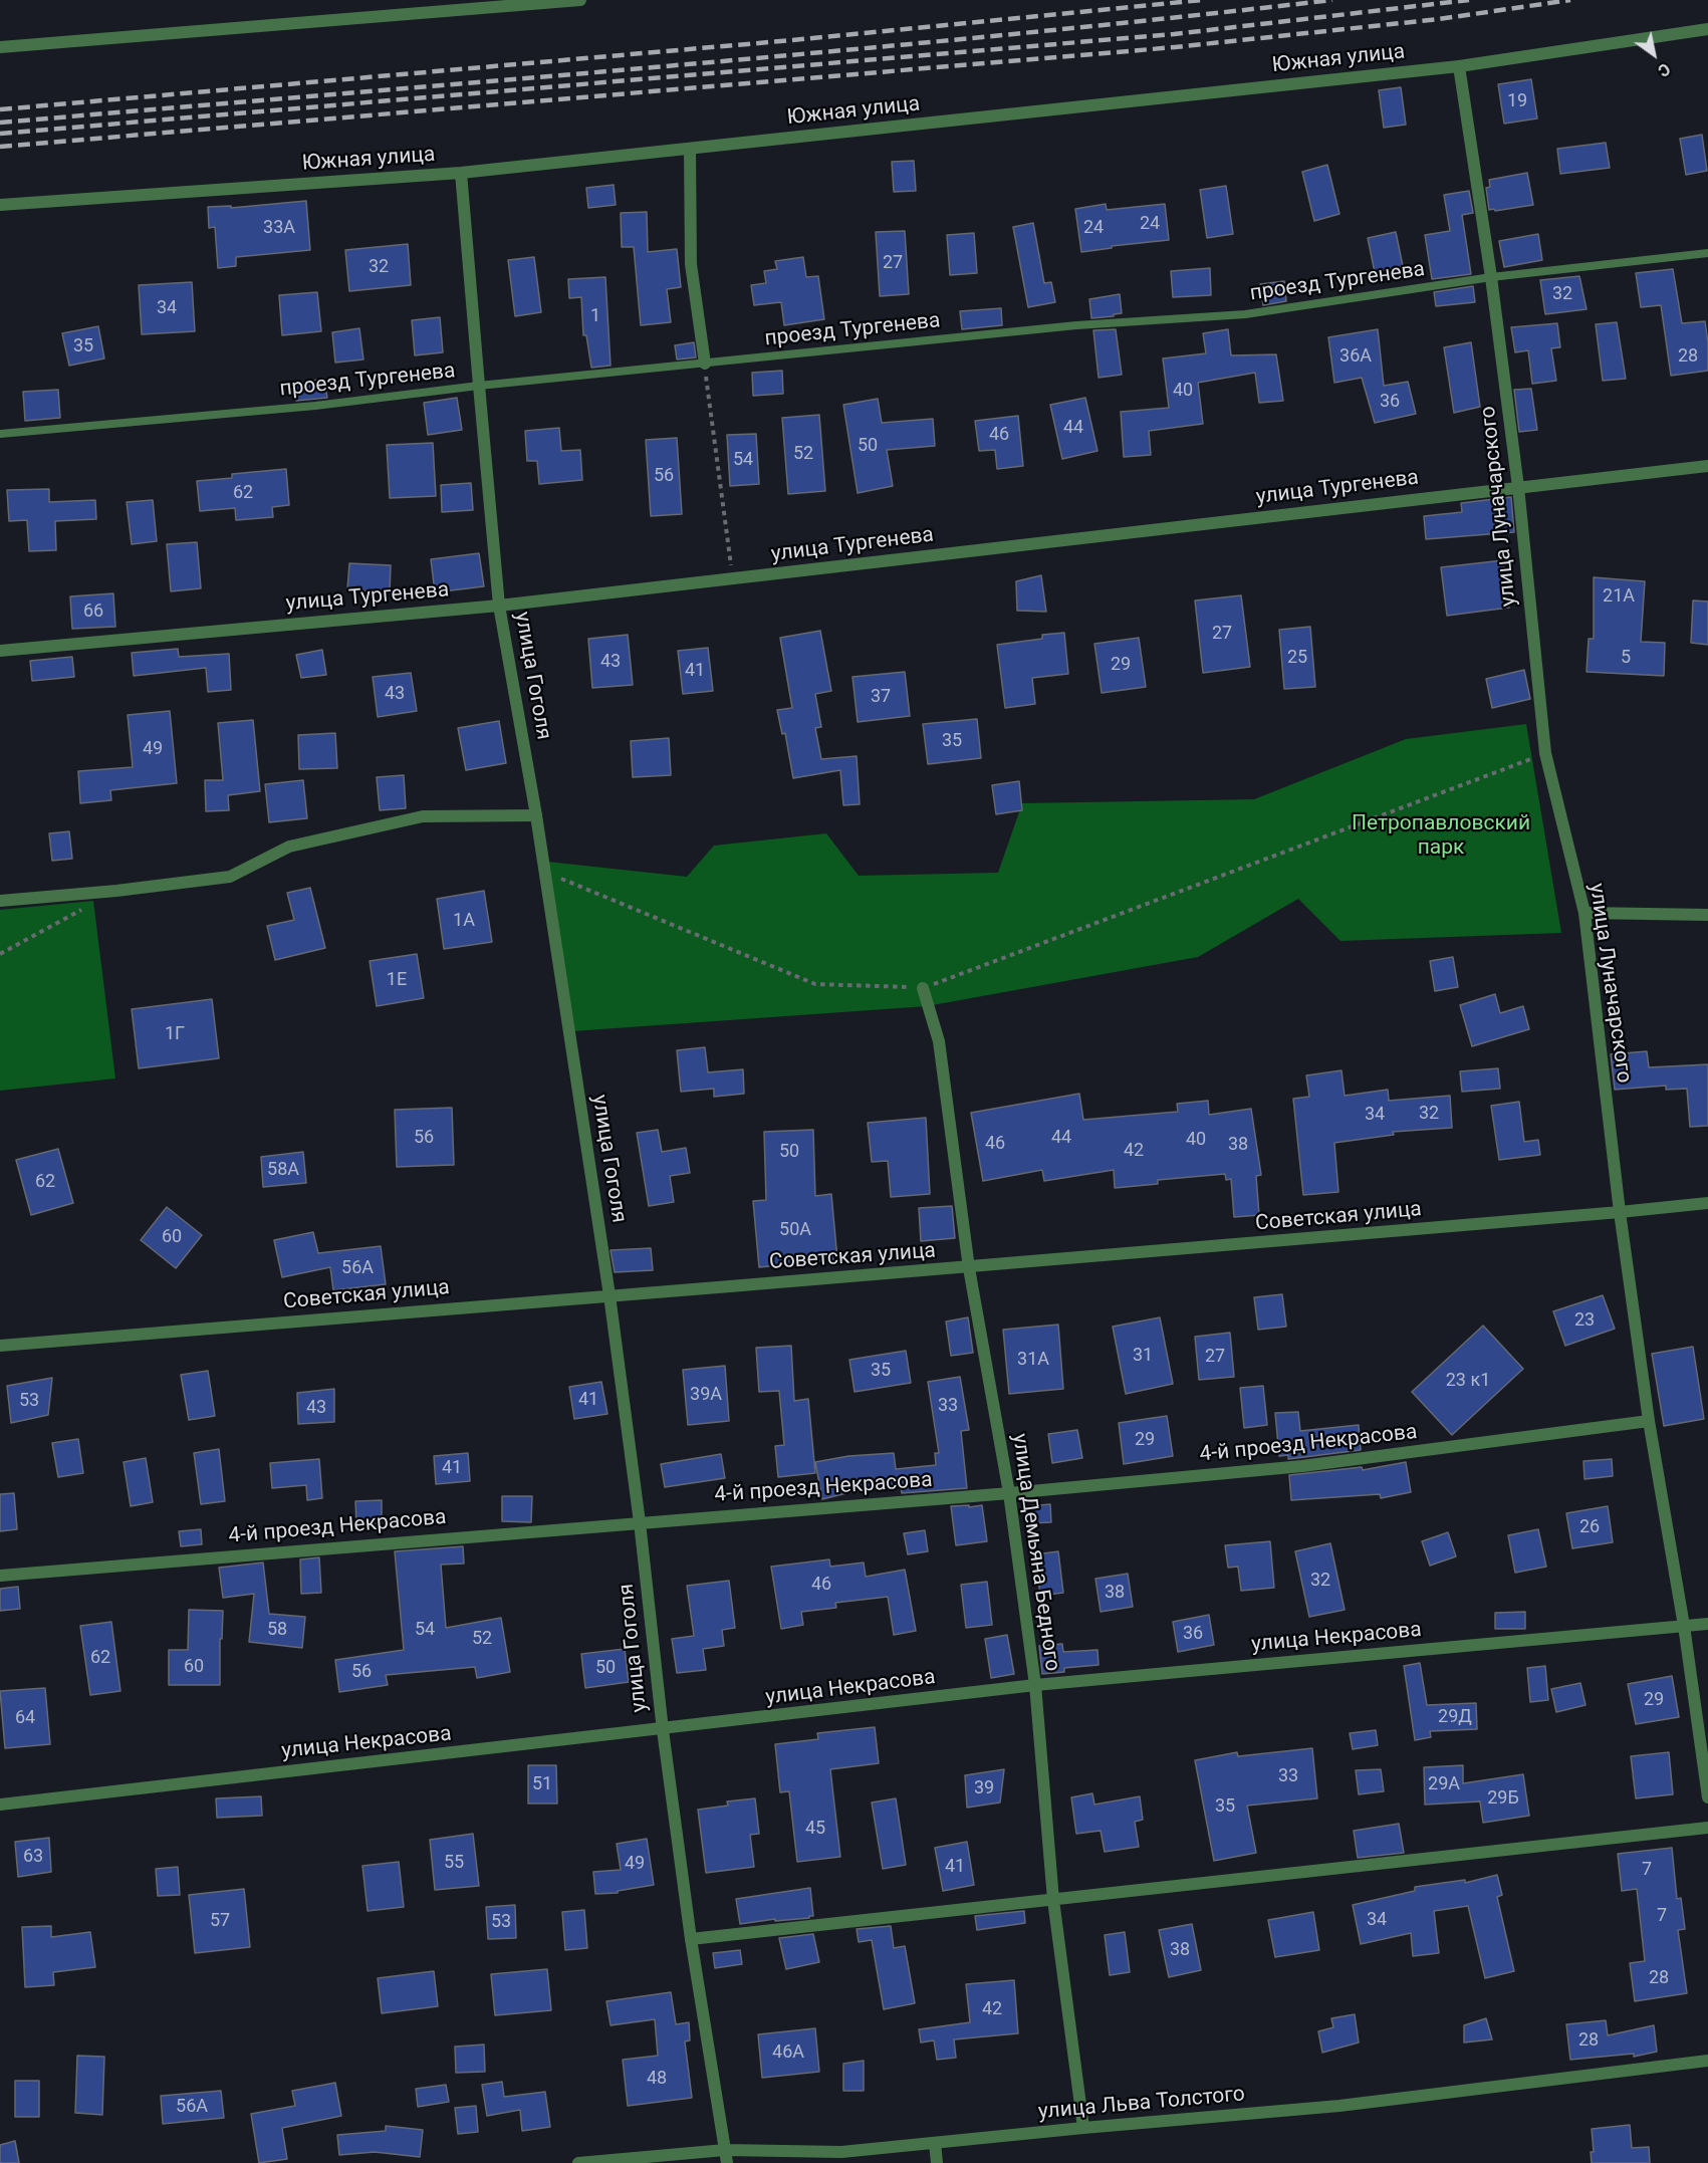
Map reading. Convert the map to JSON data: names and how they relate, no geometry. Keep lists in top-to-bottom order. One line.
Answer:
{"streets":{"street":["Южная улица","улица Тургенева","улица Луначарского","улица Гоголя","Советская улица","4-й проезд Некрасова","улица Демьяна Бедного","улица Некрасова","улица Льва Толстого"],"lane":["проезд Тургенева"]},"crossings":[["Южная улица","улица Луначарского"],["Южная улица","улица Гоголя"],["проезд Тургенева","улица Луначарского"],["проезд Тургенева","улица Гоголя"],["улица Тургенева","улица Луначарского"],["улица Тургенева","улица Гоголя"],["улица Луначарского","Советская улица"],["улица Луначарского","4-й проезд Некрасова"],["улица Луначарского","улица Некрасова"],["улица Гоголя","Советская улица"],["улица Гоголя","4-й проезд Некрасова"],["улица Гоголя","улица Некрасова"],["улица Гоголя","улица Льва Толстого"],["Советская улица","улица Демьяна Бедного"],["4-й проезд Некрасова","улица Демьяна Бедного"],["улица Демьяна Бедного","улица Некрасова"],["улица Демьяна Бедного","улица Льва Толстого"]],"parks":["Петропавловский парк"],"house_numbers":["19","24","33А","24","27","32","32","34","1","35","36А","28","40","36","44","46","50","52","54","56","62","21А","66","27","25","5","43","29","41","43","37","35","49","1А","1Е","1Г","32","34","56","44","40","46","38","42","50","58А","62","50А","60","56А","23","31","27","31А","35","23 к1","39А","41","53","33","43","29","41","26","32","46","38","58","54","36","52","62","60","50","56","29","29Д","64","33","51","29А","39","29Б","35","45","63","55","49","41","7","7","34","57","53","38","28","42","28","46А","48","56А"],"north":"bottom right"}
